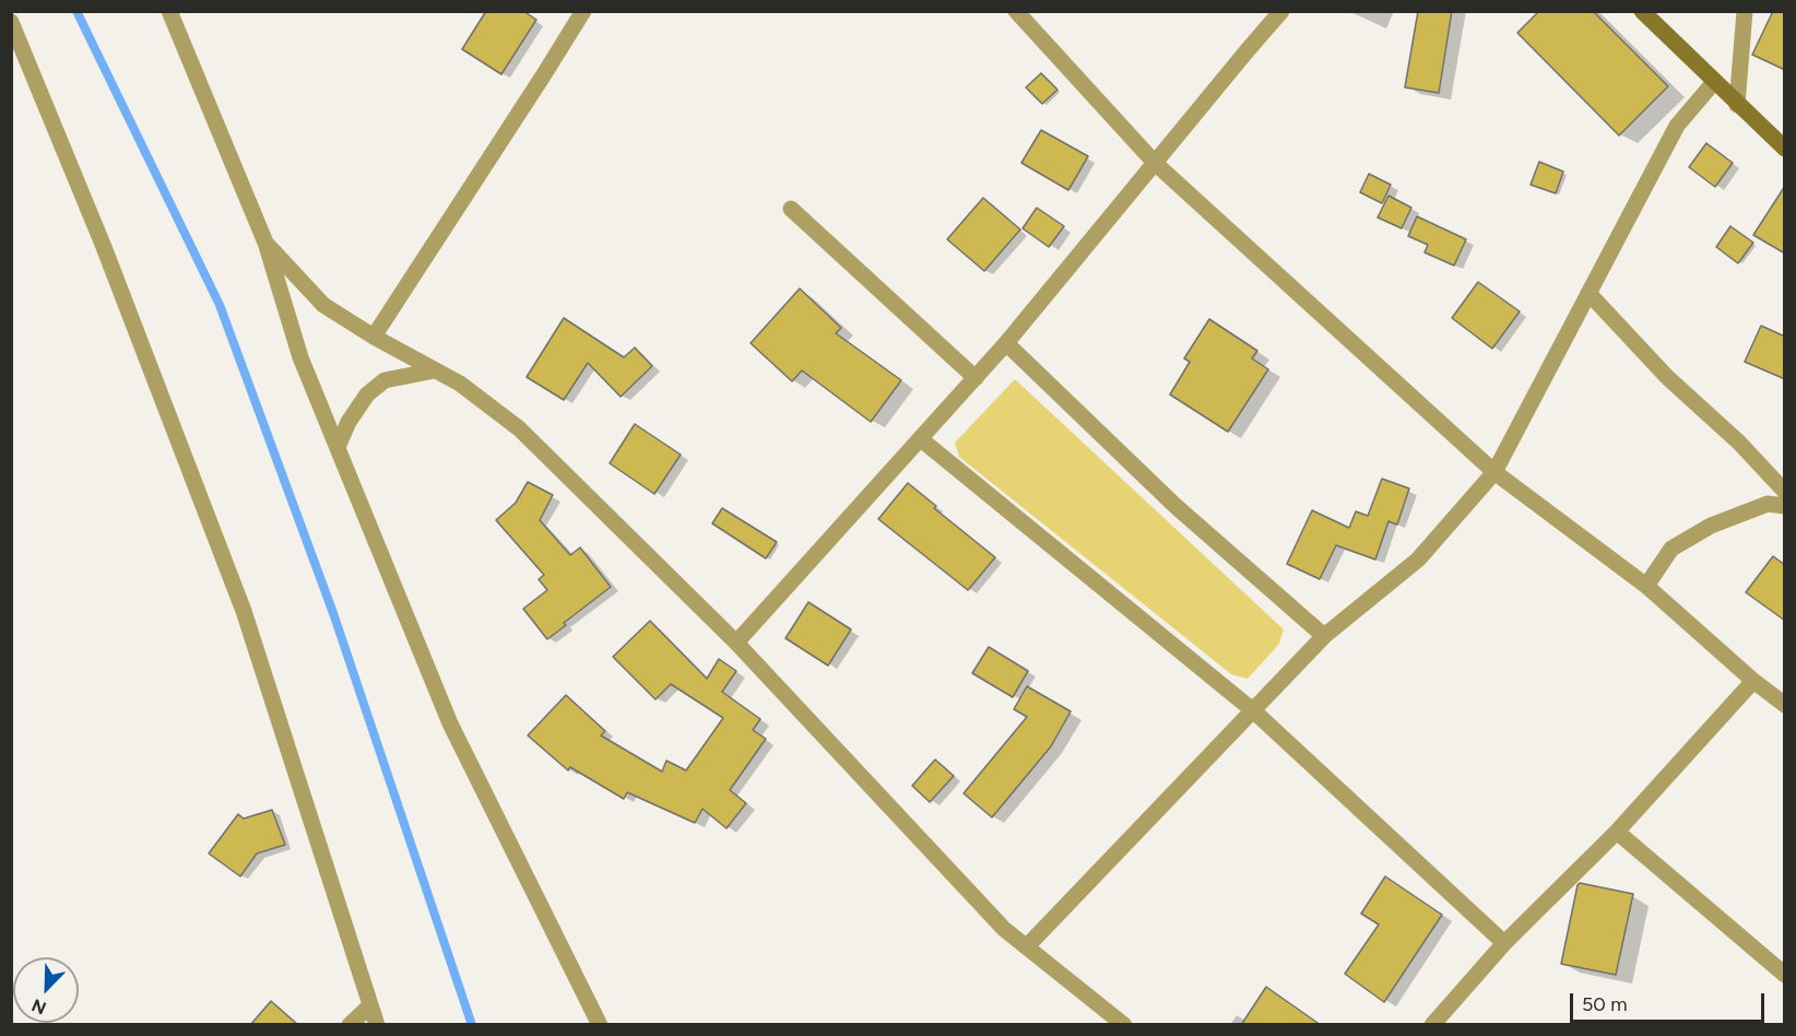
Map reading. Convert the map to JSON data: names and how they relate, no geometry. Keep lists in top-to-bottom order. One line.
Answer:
{"scale_bar":"50 m","north":"bottom left"}
